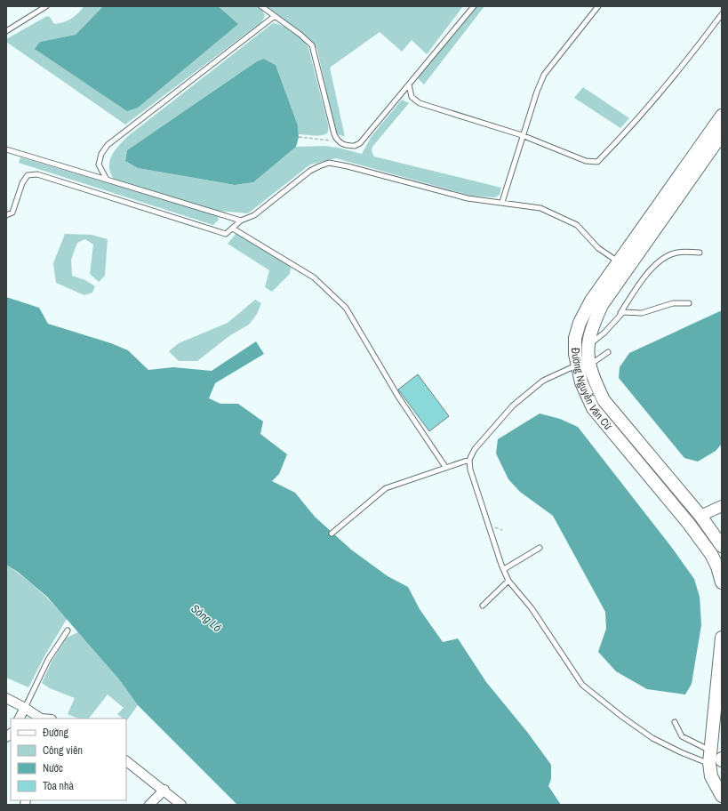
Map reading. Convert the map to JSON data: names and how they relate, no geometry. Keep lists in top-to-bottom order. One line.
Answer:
{"streets":{"main road":["Đường Nguyễn Văn Cừ"]},"water":["Sông Lô"],"legend":["Đường","Công viên","Nước","Tòa nhà"]}
